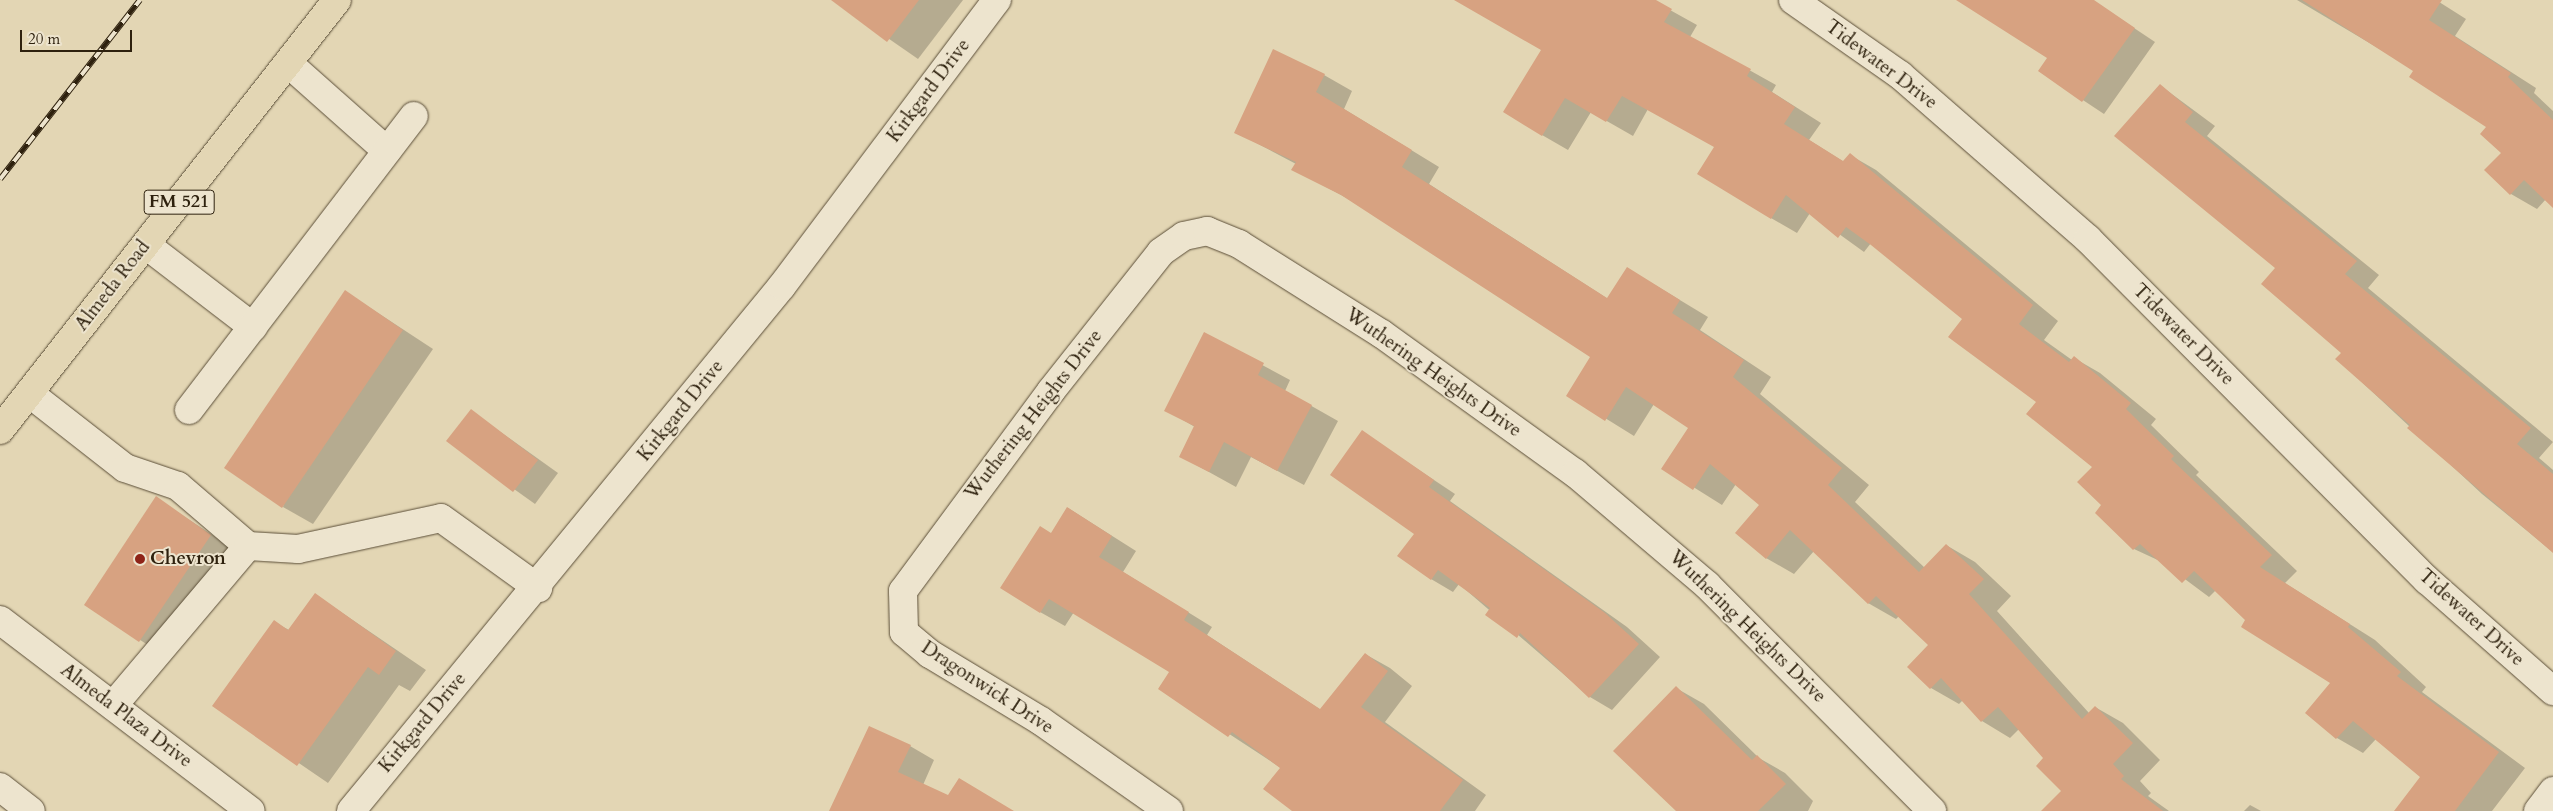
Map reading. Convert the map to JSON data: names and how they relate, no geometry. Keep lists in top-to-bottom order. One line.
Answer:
{"streets":{"main road":["FM 521","Almeda Road"],"street":["Tidewater Drive","Kirkgard Drive","Wuthering Heights Drive","Dragonwick Drive","Almeda Plaza Drive"]},"crossings":[["Wuthering Heights Drive","Dragonwick Drive"]],"places":["Chevron"],"scale_bar":"20 m"}
